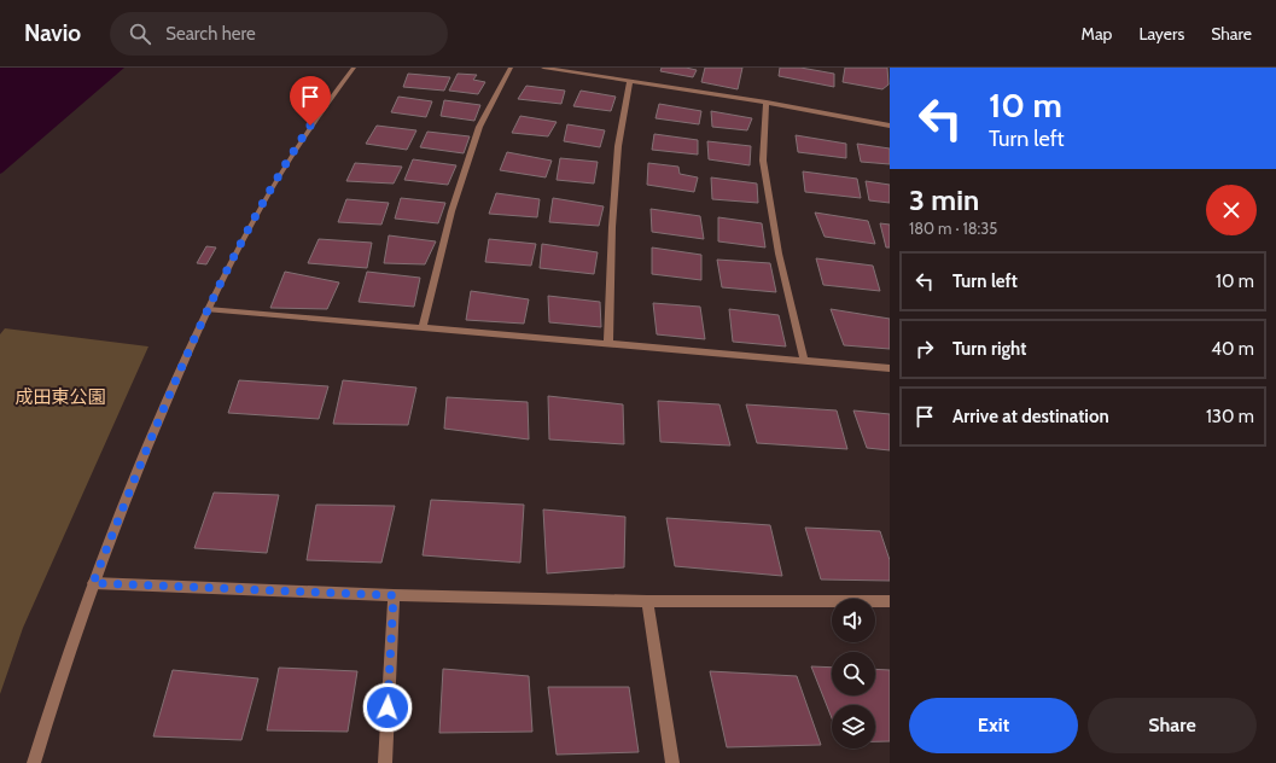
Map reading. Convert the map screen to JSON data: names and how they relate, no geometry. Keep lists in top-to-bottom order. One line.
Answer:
{"parks":["成田東公園"],"page":{"header":"Navio","search":"Search here","nav":["Map","Layers","Share"],"turn":["10 m","Turn left"],"heading":["3 min","180 m · 18:35"],"list":[{"name":"Turn left","value":"10 m"},{"name":"Turn right","value":"40 m"},{"name":"Arrive at destination","value":"130 m"}],"buttons":["Exit","Share"]}}
